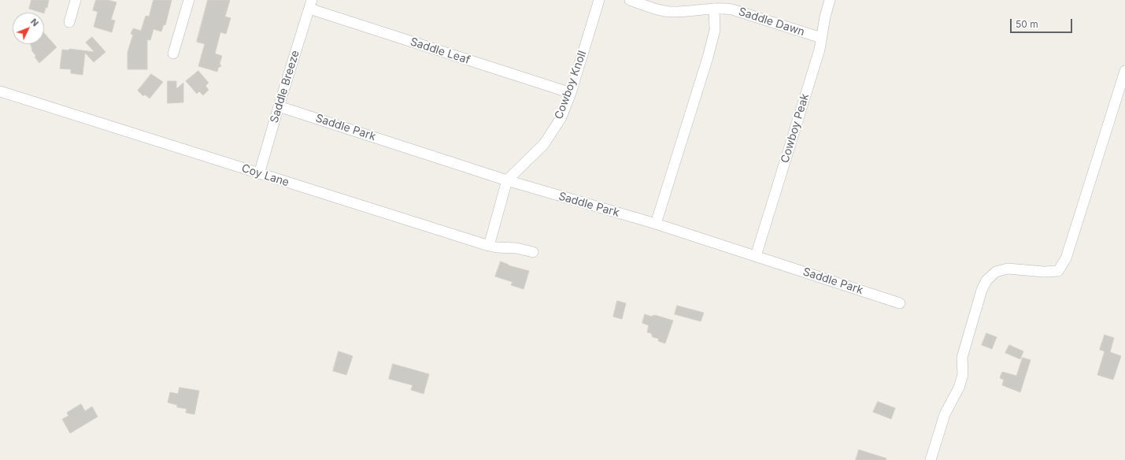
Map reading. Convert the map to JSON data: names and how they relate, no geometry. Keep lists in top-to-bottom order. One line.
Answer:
{"streets":{"street":["Saddle Dawn","Saddle Leaf","Cowboy Knoll","Saddle Breeze","Saddle Park","Cowboy Peak","Coy Lane"]},"crossings":[["Saddle Dawn","Cowboy Peak"],["Saddle Leaf","Cowboy Knoll"],["Saddle Leaf","Saddle Breeze"],["Cowboy Knoll","Saddle Park"],["Saddle Breeze","Saddle Park"],["Saddle Breeze","Coy Lane"],["Saddle Park","Cowboy Peak"]],"scale_bar":"50 m","north":"top right"}
